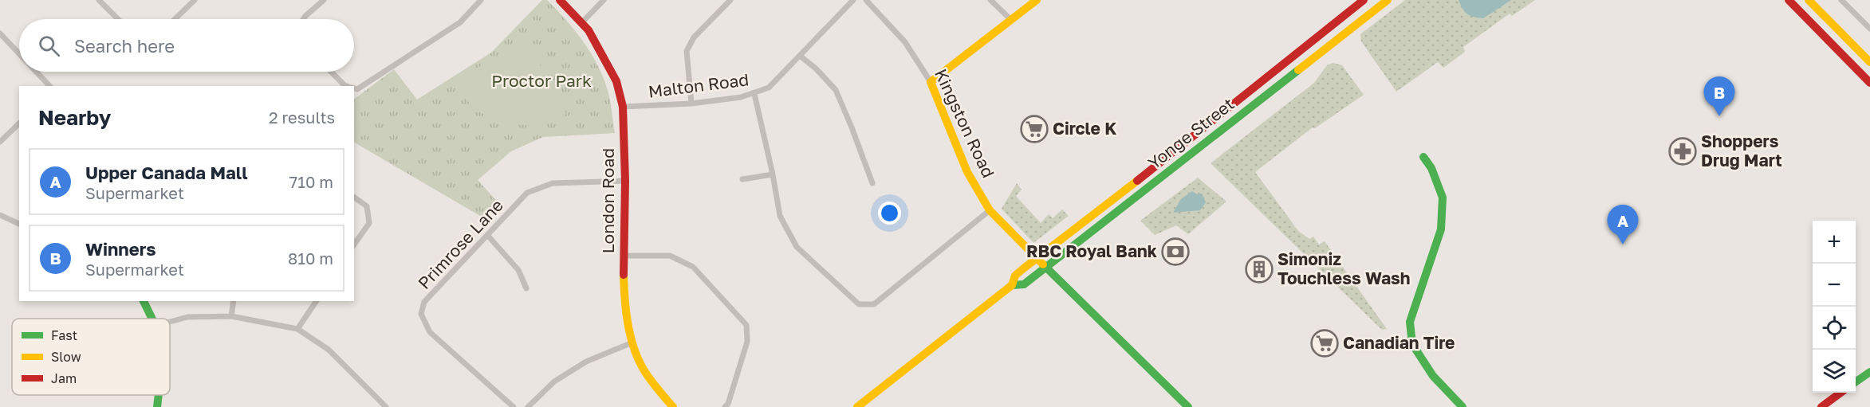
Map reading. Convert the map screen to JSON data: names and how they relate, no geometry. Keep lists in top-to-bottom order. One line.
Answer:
{"streets":{"main road":["Kingston Road","Yonge Street","London Road"],"street":["Malton Road","Primrose Lane"]},"crossings":[["Malton Road","London Road"],["Kingston Road","Yonge Street"],["London Road","Primrose Lane"]],"parks":["Proctor Park"],"places":{"supermarket":["Circle K","Canadian Tire"],"pharmacy":["Shoppers Drug Mart"],"bank":["RBC Royal Bank"],"building":["Simoniz Touchless Wash"]},"legend":["Fast","Slow","Jam"],"page":{"search":"Search here","pins":["B","A"],"heading":["Nearby","2 results"],"list":[{"mark":"A","name":"Upper Canada Mall","note":"Supermarket","value":"710 m"},{"mark":"B","name":"Winners","note":"Supermarket","value":"810 m"}],"map_buttons":["+","−"]}}
